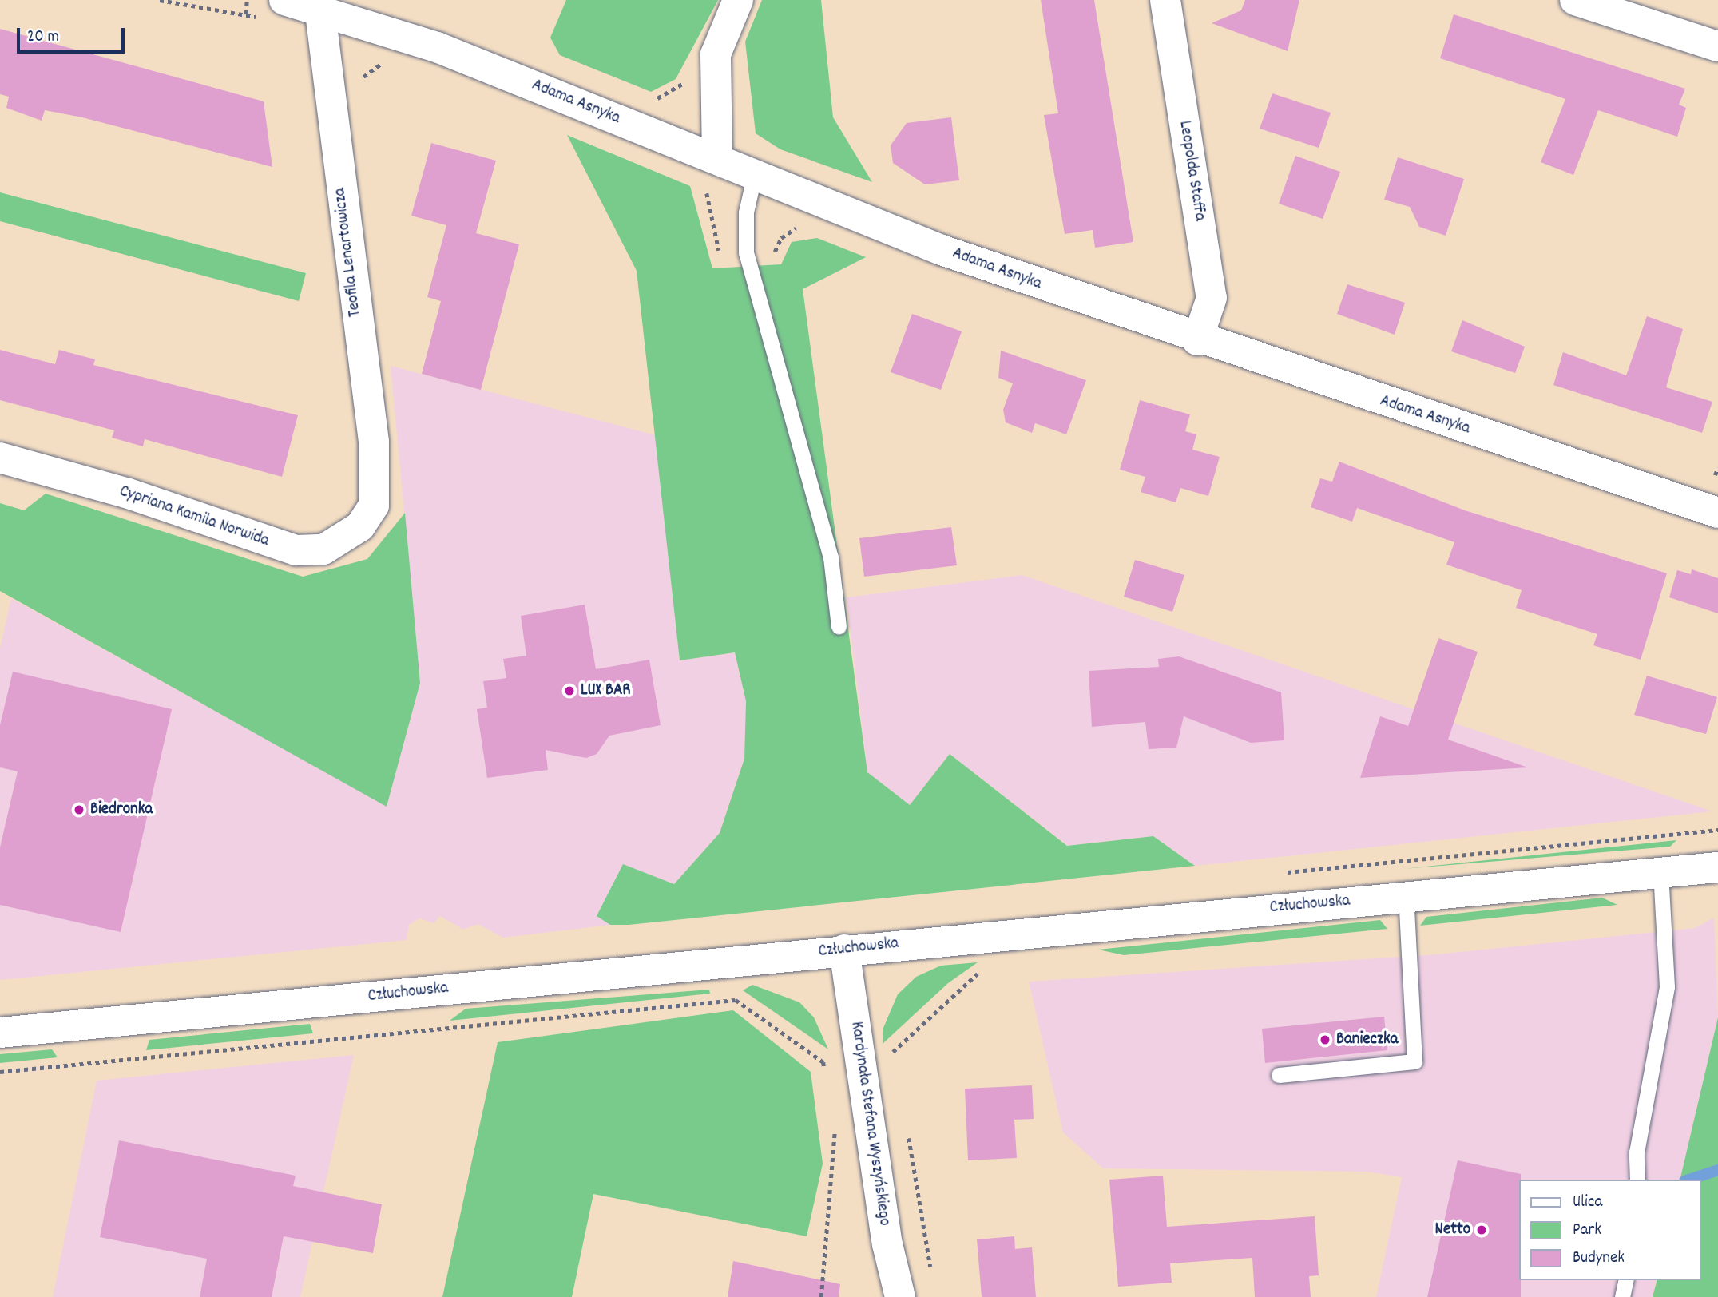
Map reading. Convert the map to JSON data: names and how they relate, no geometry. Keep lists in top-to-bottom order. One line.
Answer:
{"streets":{"street":["Adama Asnyka","Leopolda Staffa","Teofila Lenartowicza","Cypriana Kamila Norwida","Człuchowska","Kardynała Stefana Wyszyńskiego"]},"crossings":[["Adama Asnyka","Leopolda Staffa"],["Adama Asnyka","Teofila Lenartowicza"],["Teofila Lenartowicza","Cypriana Kamila Norwida"],["Człuchowska","Kardynała Stefana Wyszyńskiego"]],"places":["LUX BAR","Biedronka","Banieczka","Netto"],"legend":["Ulica","Park","Budynek"],"scale_bar":"20 m"}
